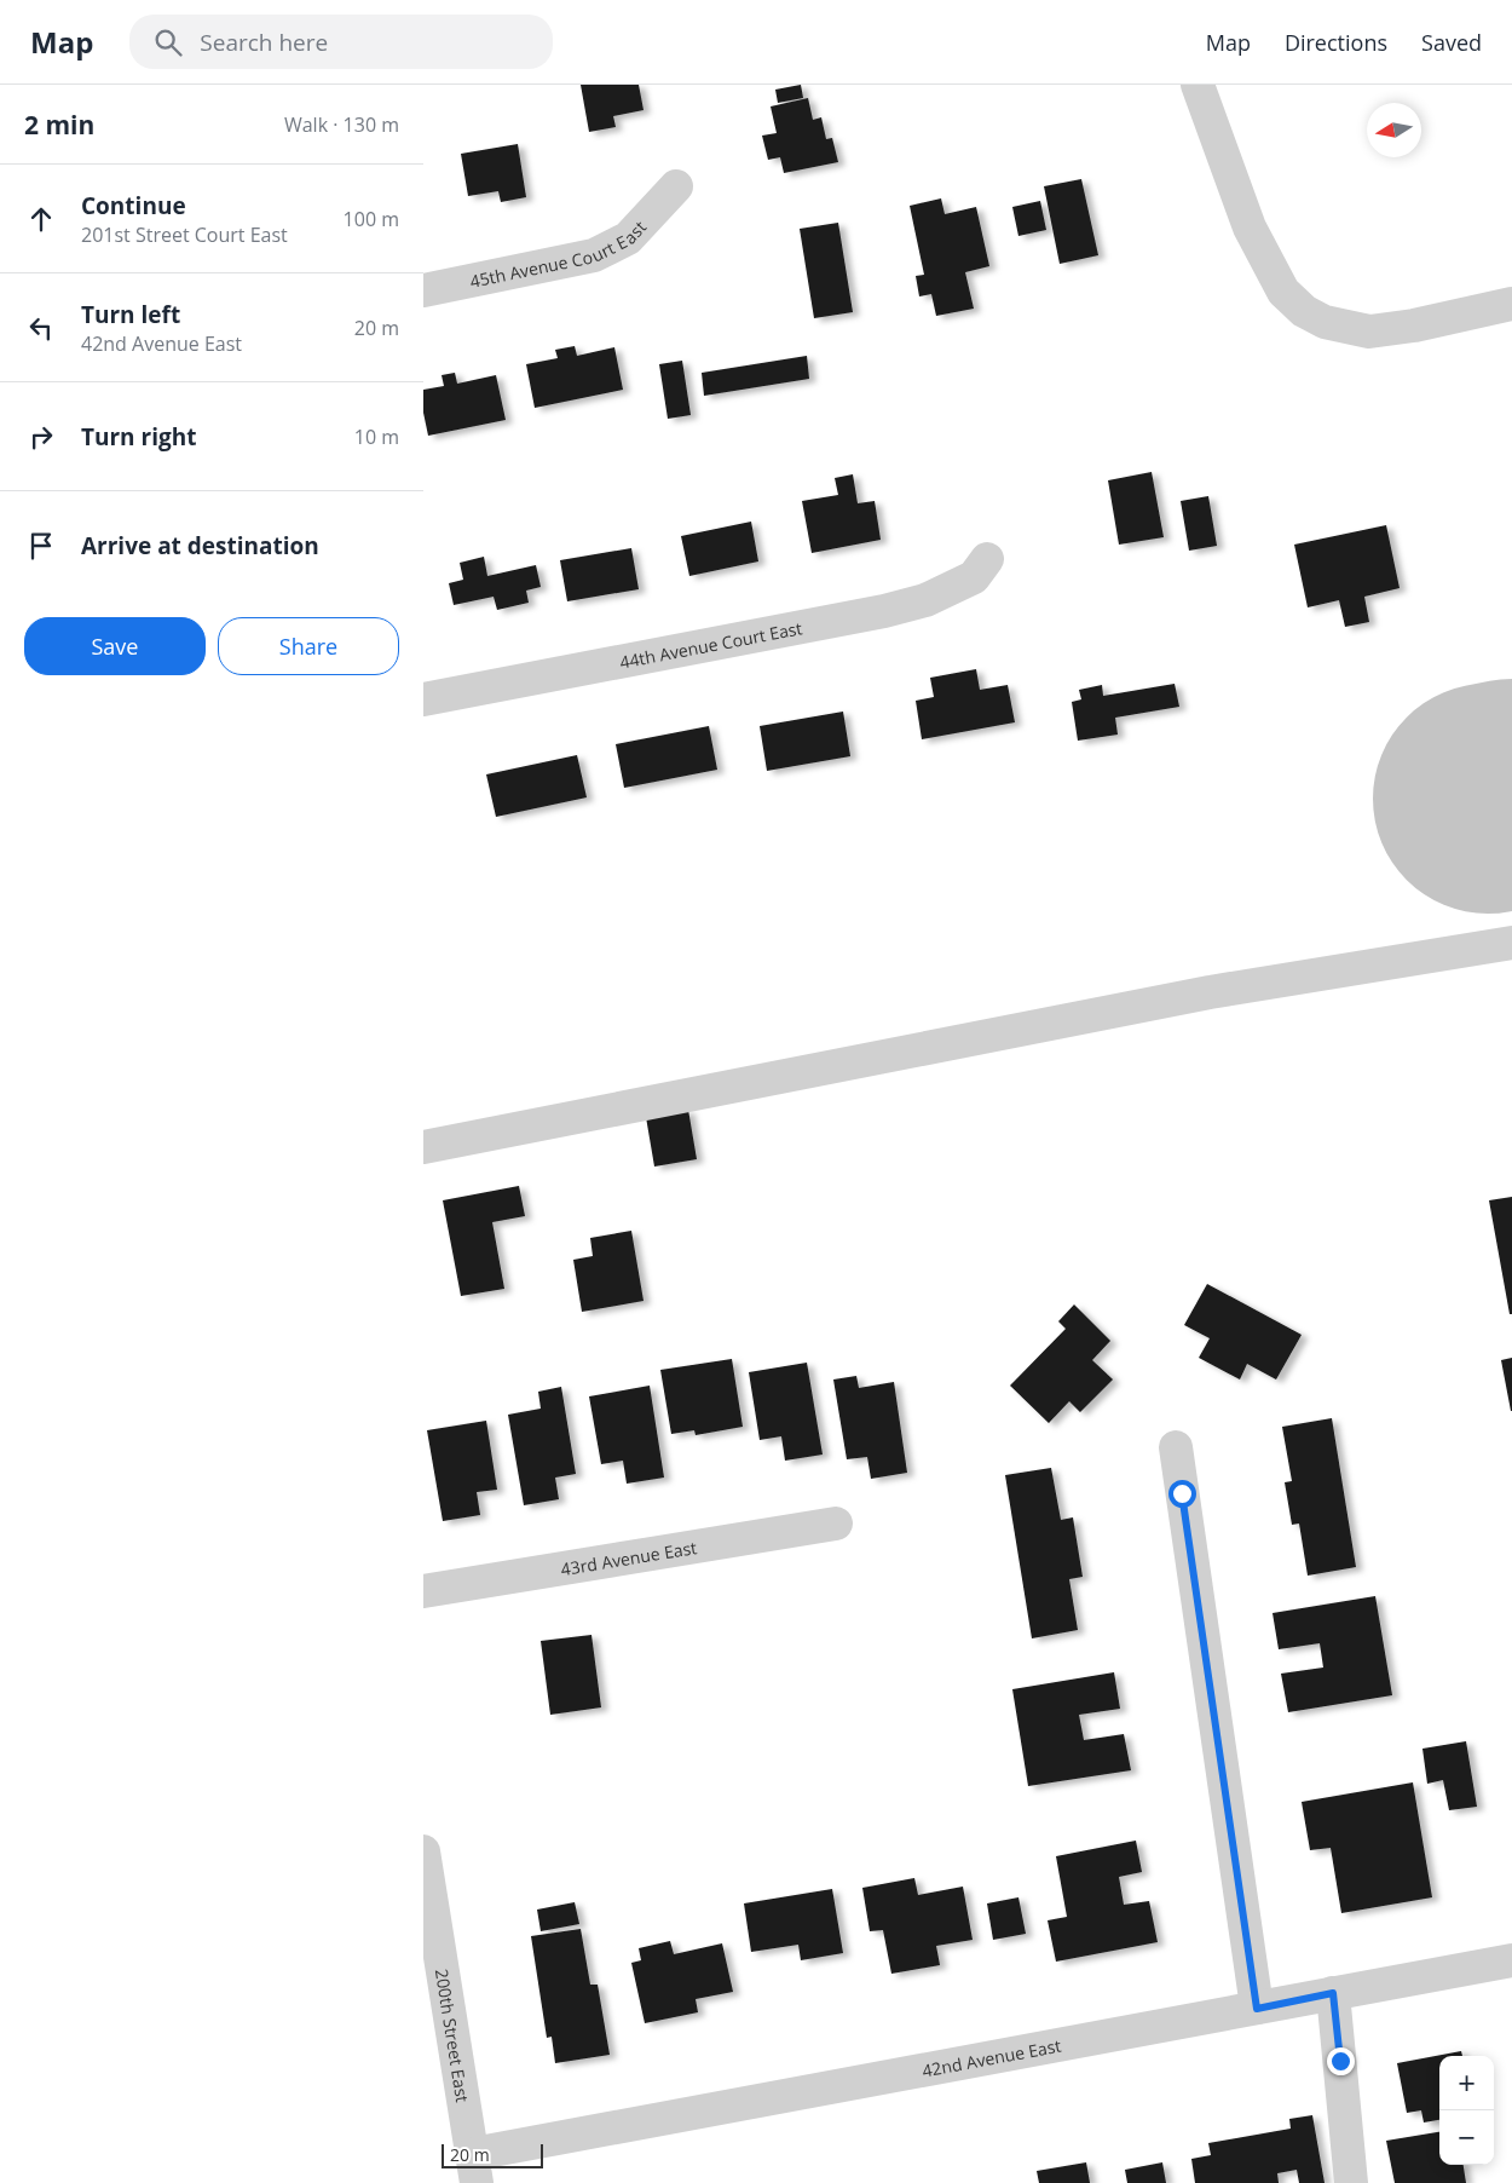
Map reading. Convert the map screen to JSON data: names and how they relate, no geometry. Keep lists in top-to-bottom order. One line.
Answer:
{"streets":{"street":["45th Avenue Court East","44th Avenue Court East","43rd Avenue East","200th Street East","42nd Avenue East"]},"crossings":[["200th Street East","42nd Avenue East"]],"scale_bar":"20 m","north":"left","page":{"header":"Map","search":"Search here","nav":["Map","Directions","Saved"],"heading":["2 min","Walk · 130 m"],"list":[["Continue","201st Street Court East","100 m"],["Turn left","42nd Avenue East","20 m"],["Turn right","10 m"],"Arrive at destination"],"buttons":["Save","Share"],"map_buttons":["+","−"],"scale":"20 m"}}
